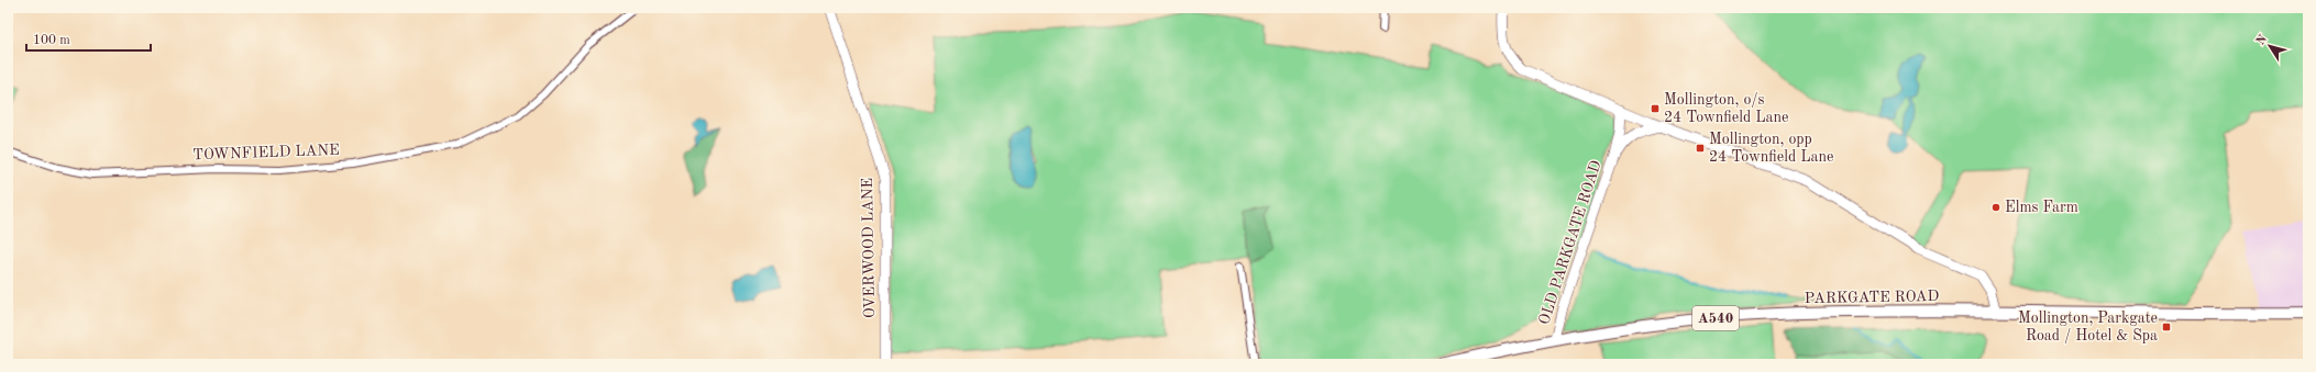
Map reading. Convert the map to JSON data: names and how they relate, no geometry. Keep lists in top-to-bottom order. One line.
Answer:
{"streets":{"main road":["PARKGATE ROAD","A540"],"street":["TOWNFIELD LANE","OLD PARKGATE ROAD","OVERWOOD LANE"]},"crossings":[["OLD PARKGATE ROAD","PARKGATE ROAD"]],"places":{"transit":["Mollington, o/s 24 Townfield Lane","Mollington, opp 24 Townfield Lane","Mollington, Parkgate Road / Hotel & Spa"],"other":["Elms Farm"]},"scale_bar":"100 m","north":"top left"}
